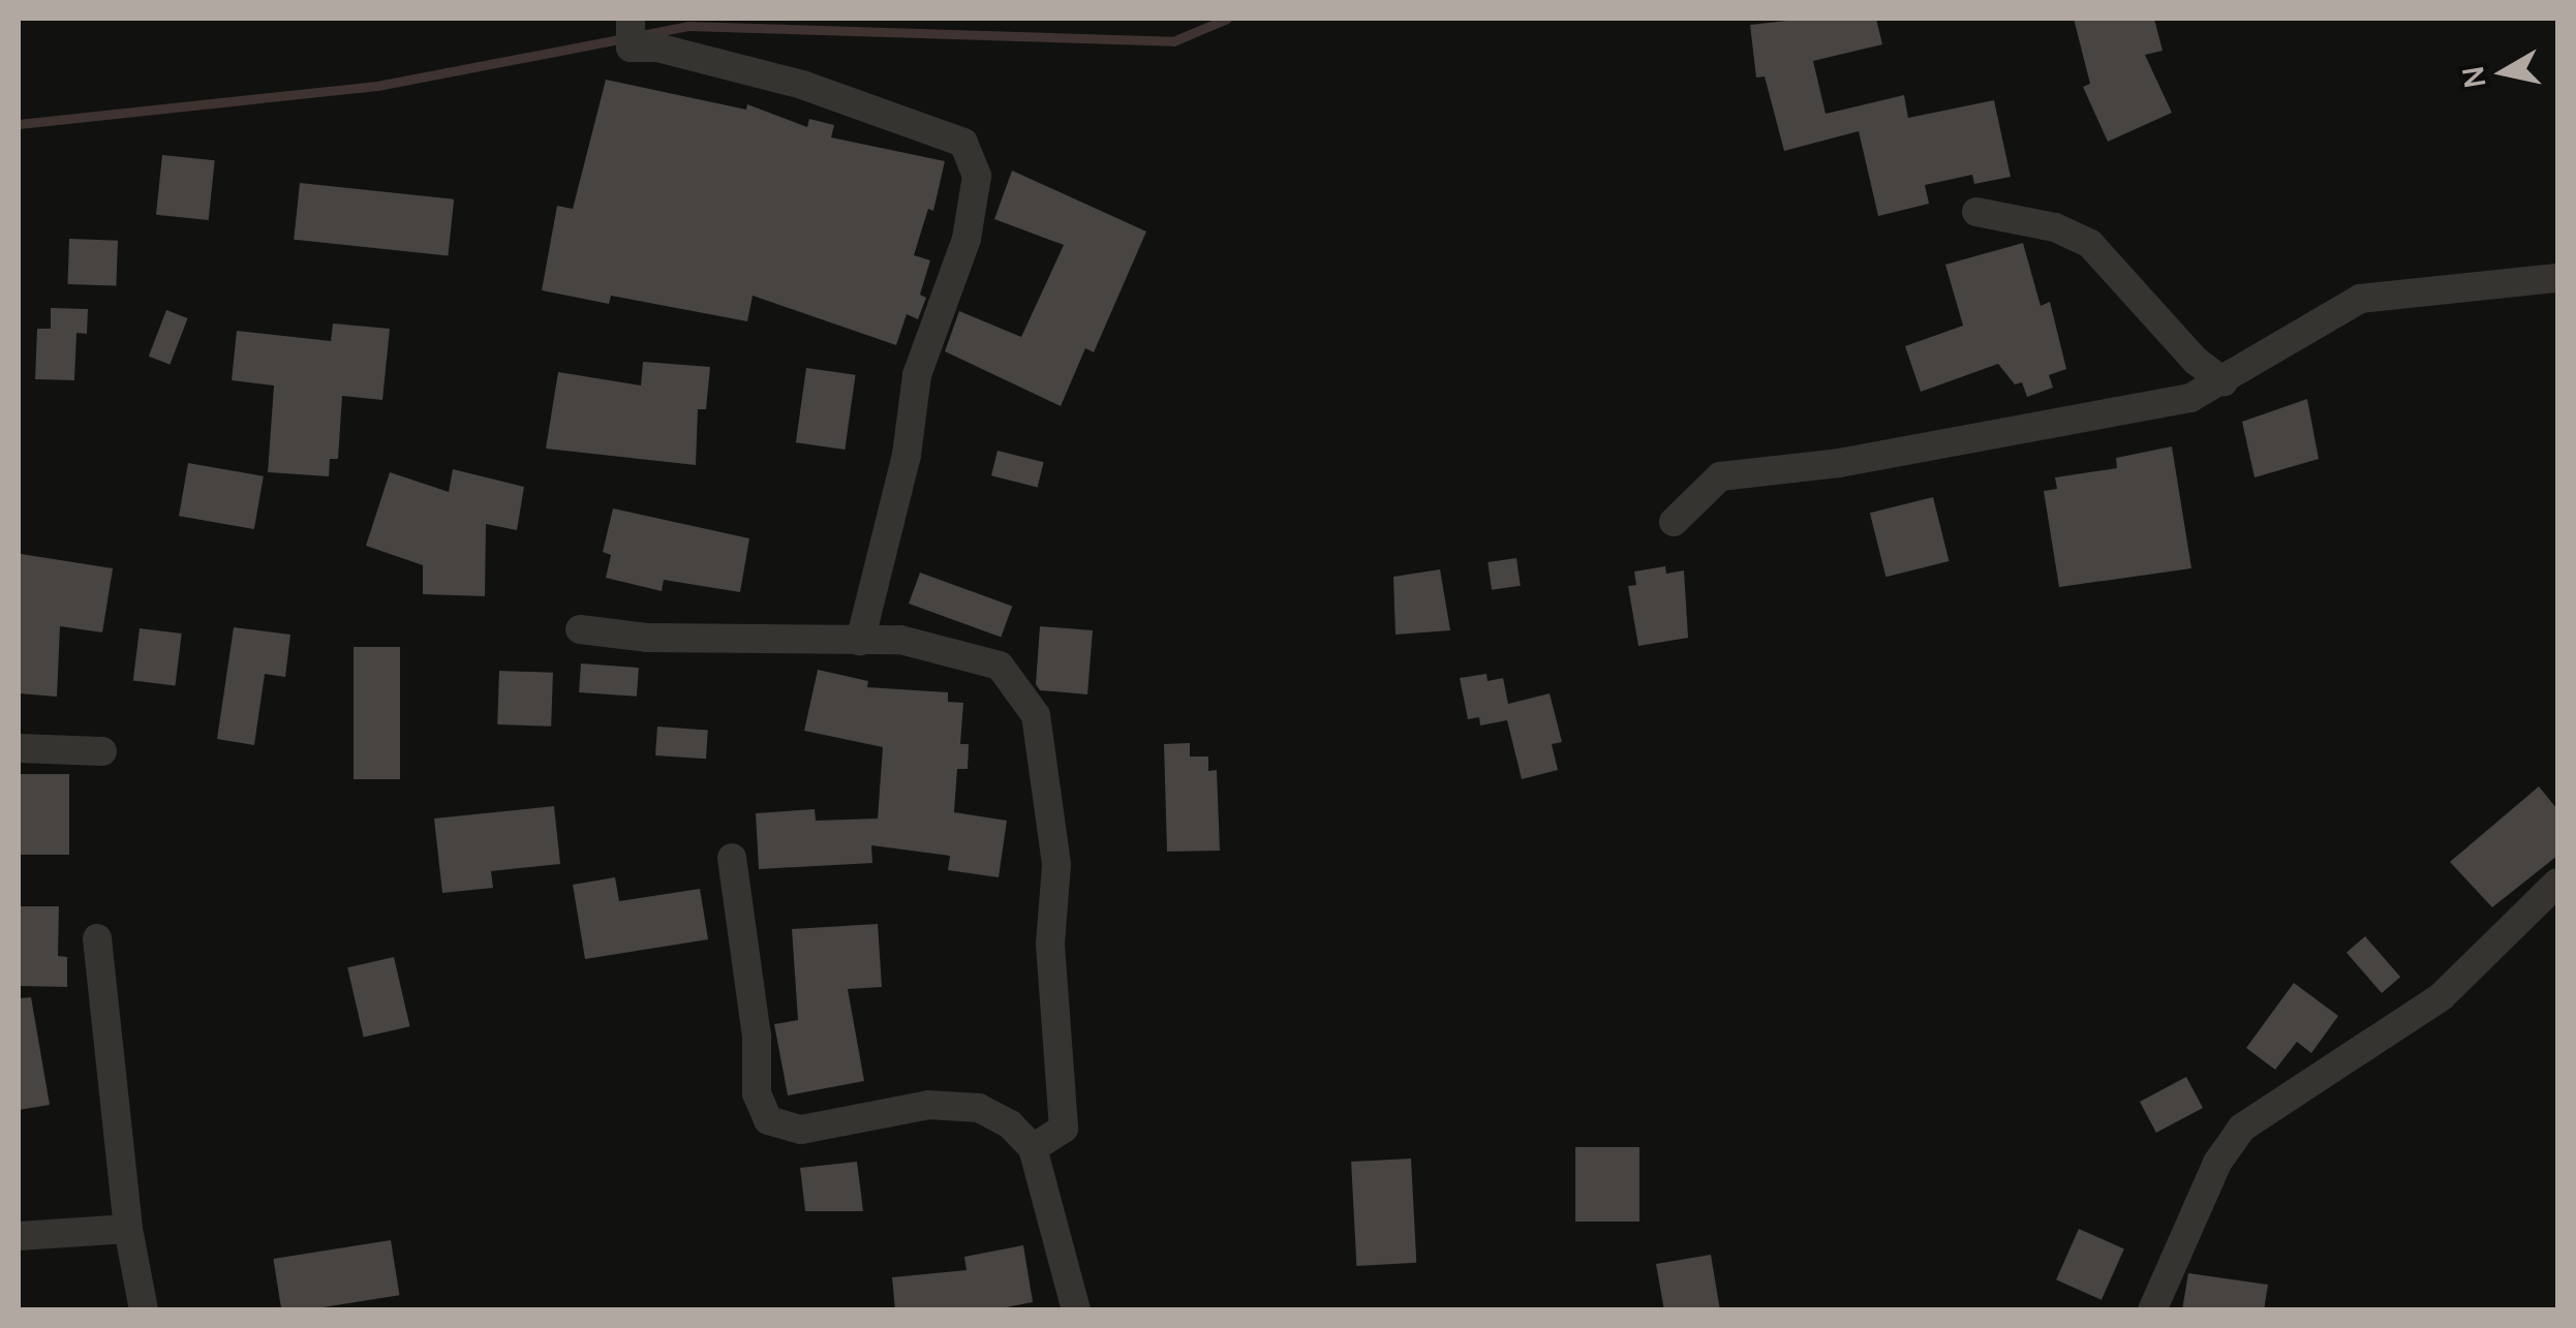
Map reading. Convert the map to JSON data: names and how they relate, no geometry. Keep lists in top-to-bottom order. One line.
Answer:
{"north":"left"}
